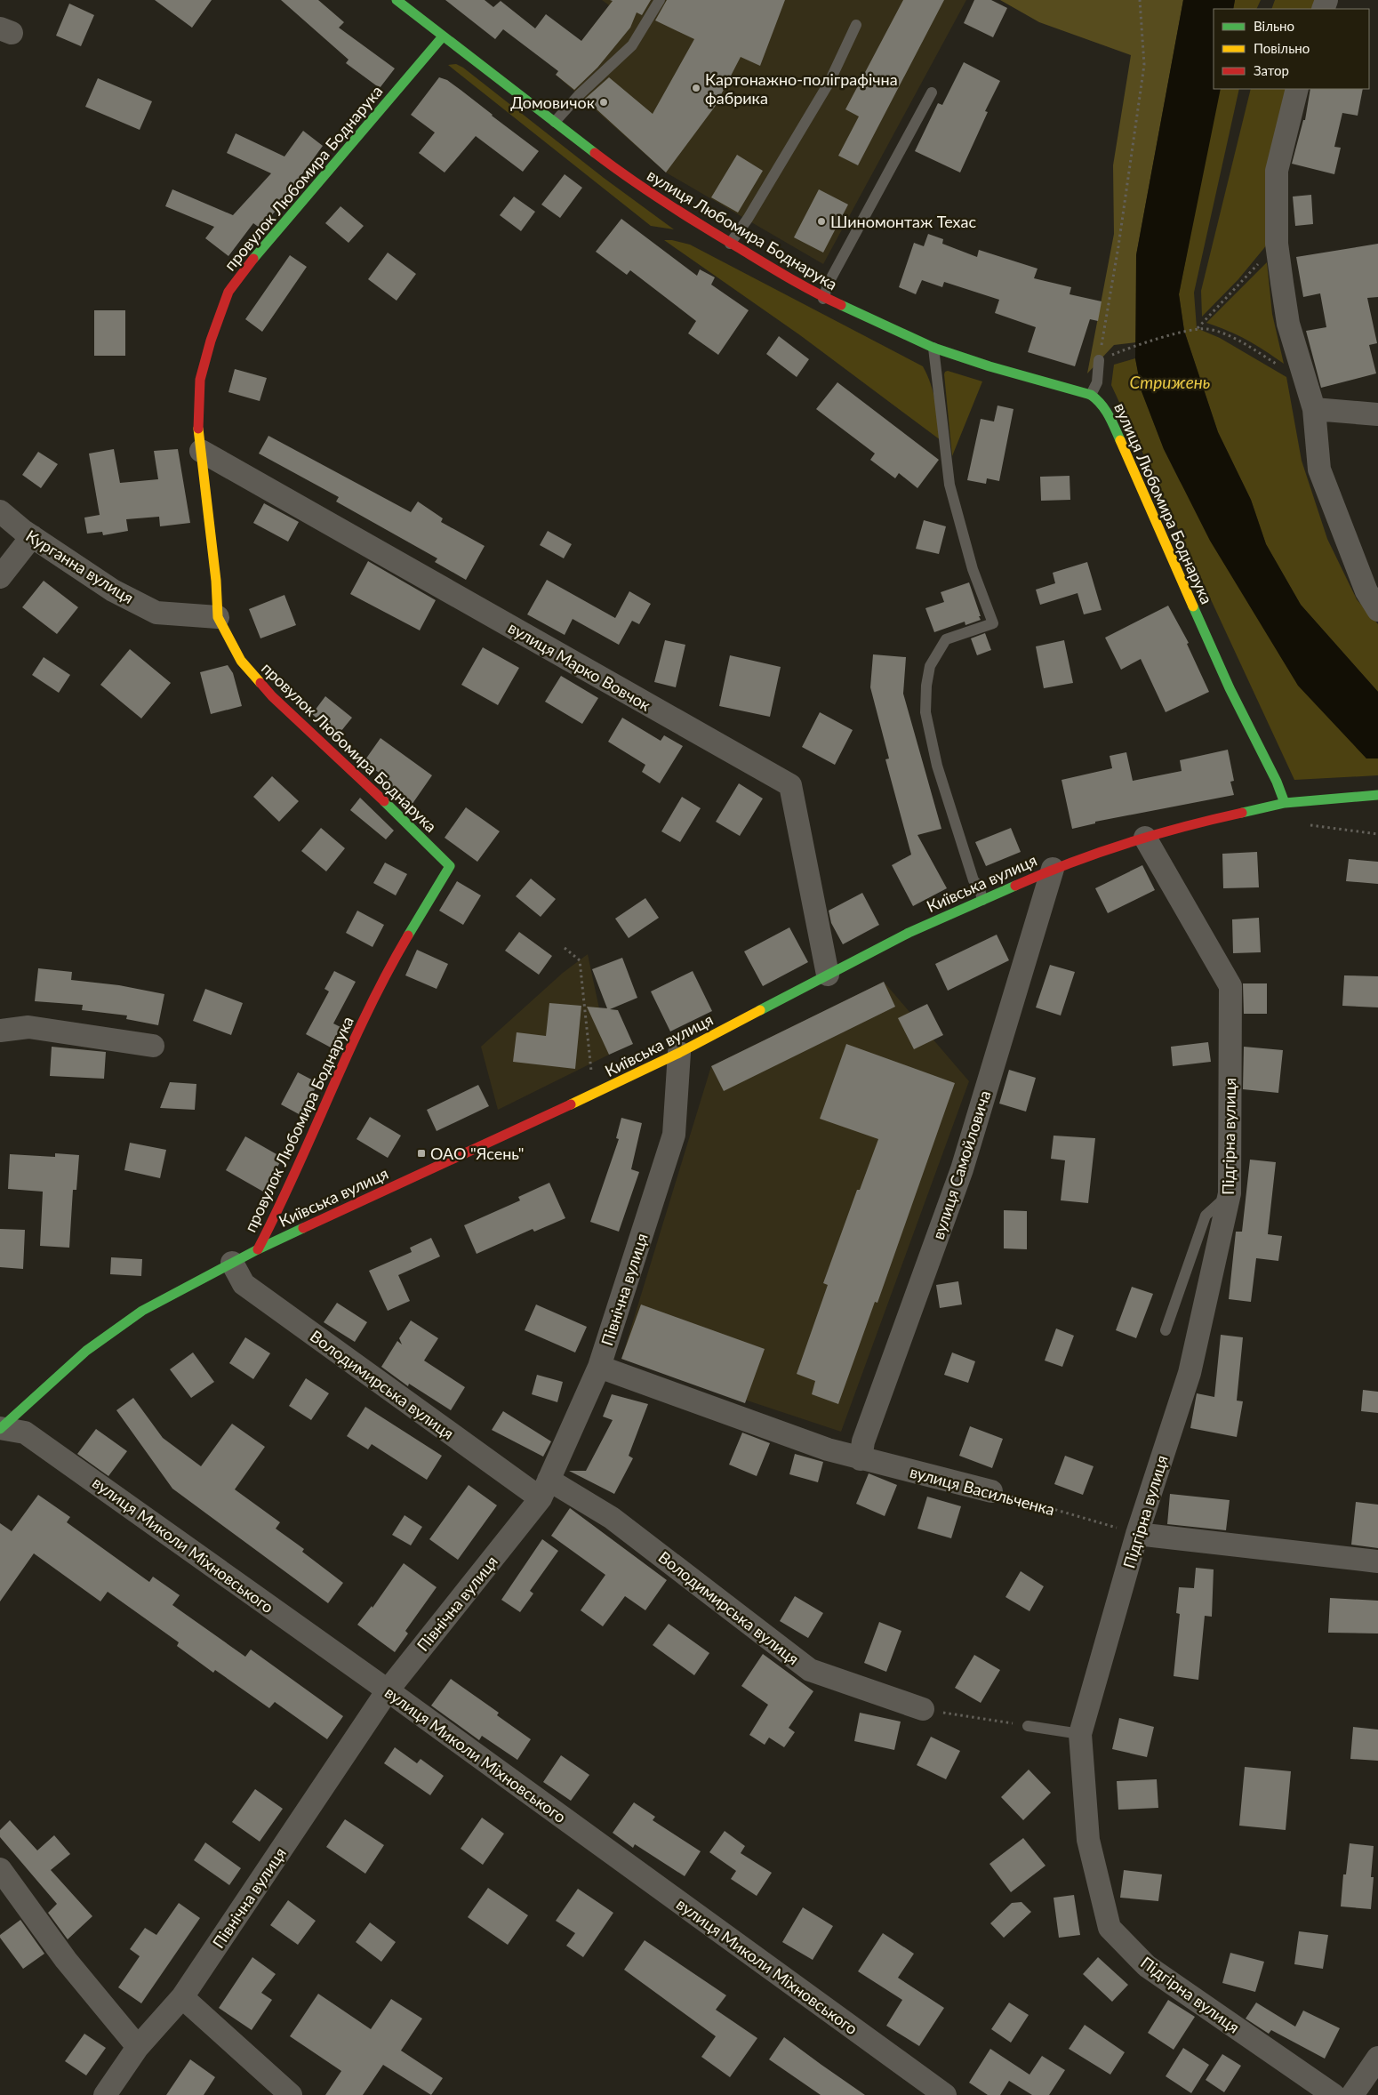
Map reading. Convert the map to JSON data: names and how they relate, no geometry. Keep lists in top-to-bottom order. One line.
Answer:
{"streets":{"street":["провулок Любомира Боднарука","вулиця Любомира Боднарука","Курганна вулиця","вулиця Марко Вовчок","Київська вулиця","Підгірна вулиця","вулиця Самойловича","Північна вулиця","Володимирська вулиця","вулиця Васильченка","вулиця Миколи Міхновського"]},"crossings":[["провулок Любомира Боднарука","вулиця Любомира Боднарука"],["провулок Любомира Боднарука","Курганна вулиця"],["провулок Любомира Боднарука","вулиця Марко Вовчок"],["провулок Любомира Боднарука","Київська вулиця"],["вулиця Любомира Боднарука","Київська вулиця"],["вулиця Марко Вовчок","Київська вулиця"],["Київська вулиця","Підгірна вулиця"],["Київська вулиця","вулиця Самойловича"],["Київська вулиця","Північна вулиця"],["Київська вулиця","Володимирська вулиця"],["Київська вулиця","вулиця Миколи Міхновського"],["Підгірна вулиця","вулиця Васильченка"],["вулиця Самойловича","вулиця Васильченка"],["Північна вулиця","Володимирська вулиця"],["Північна вулиця","вулиця Васильченка"],["Північна вулиця","вулиця Миколи Міхновського"]],"water":["Стрижень"],"places":{"other":["Картонажно-поліграфічна фабрика","Домовичок","Шиномонтаж Техас"],"transit":["ОАО \"Ясень\""]},"legend":["Вільно","Повільно","Затор"]}
